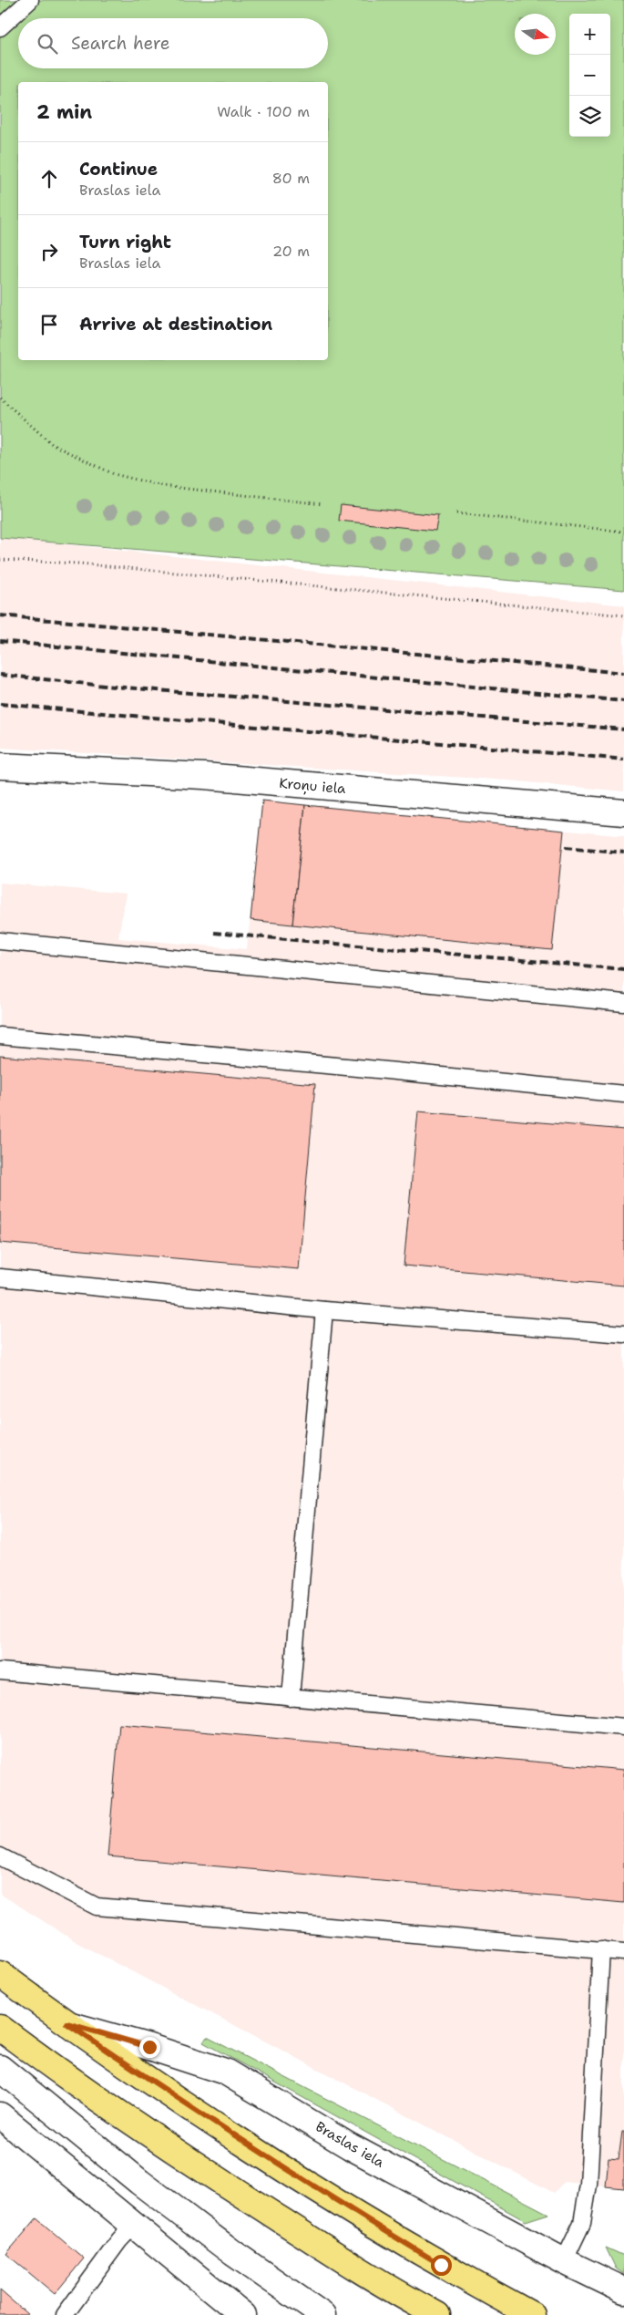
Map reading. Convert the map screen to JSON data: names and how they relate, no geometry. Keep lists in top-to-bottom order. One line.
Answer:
{"streets":{"main road":["Braslas iela"],"street":["Kroņu iela"]},"north":"right","page":{"map_buttons":["+","−"],"search":"Search here","heading":["2 min","Walk · 100 m"],"list":[["Continue","Braslas iela","80 m"],["Turn right","Braslas iela","20 m"],"Arrive at destination"]}}
